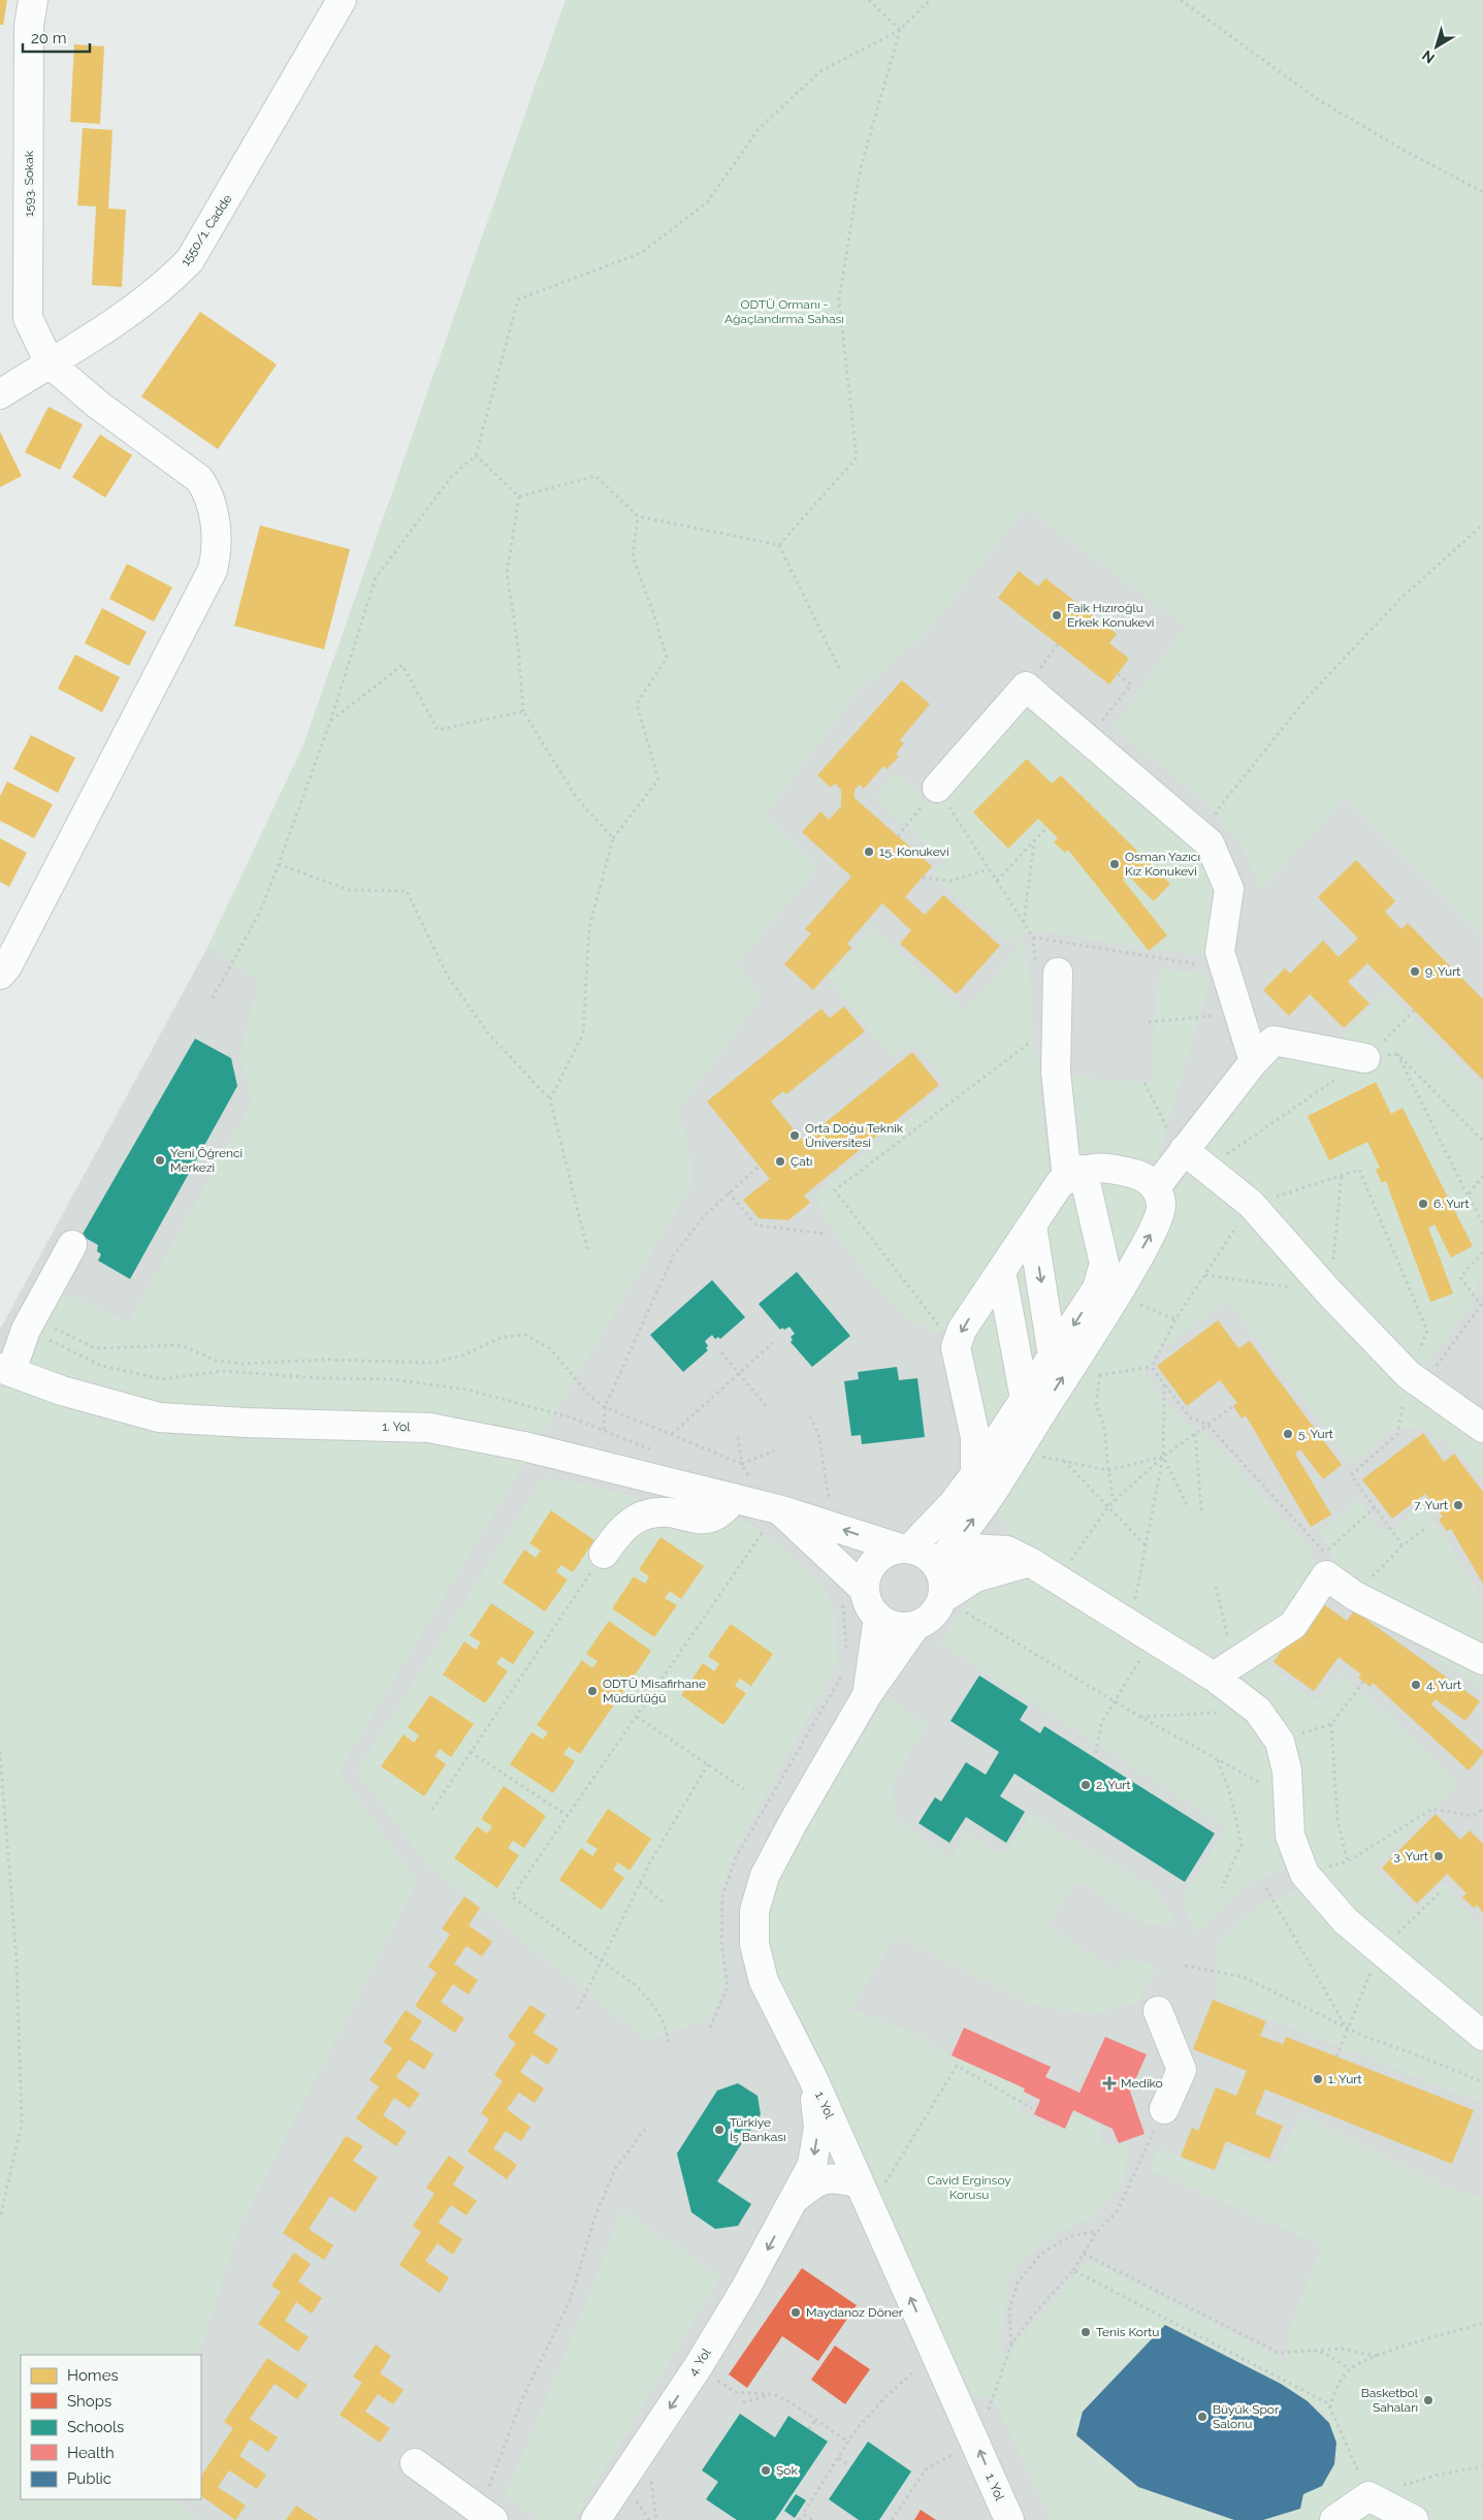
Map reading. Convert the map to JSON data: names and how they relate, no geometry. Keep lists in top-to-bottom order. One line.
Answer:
{"streets":{"street":["1593. Sokak","1550/1. Cadde","1. Yol","4. Yol"]},"crossings":[["1593. Sokak","1550/1. Cadde"],["1. Yol","4. Yol"]],"one_way":["4. Yol"],"parks":["ODTÜ Ormanı - Ağaçlandırma Sahası","Cavid Erginsoy Korusu"],"places":{"other":["Faik Hızıroğlu Erkek Konukevi","15. Konukevi","Osman Yazıcı Kız Konukevi","9. Yurt","Orta Doğu Teknik Üniversitesi","Yeni Öğrenci Merkezi","Çatı","6. Yurt","5. Yurt","7. Yurt","4. Yurt","ODTÜ Misafirhane Müdürlüğü","2. Yurt","3. Yurt","1. Yurt","Türkiye İş Bankası","Maydanoz Döner","Tenis Kortu","Basketbol Sahaları","Büyük Spor Salonu","Şok"],"health":["Mediko"]},"legend":["Homes","Shops","Schools","Health","Public"],"scale_bar":"20 m","north":"bottom left"}
